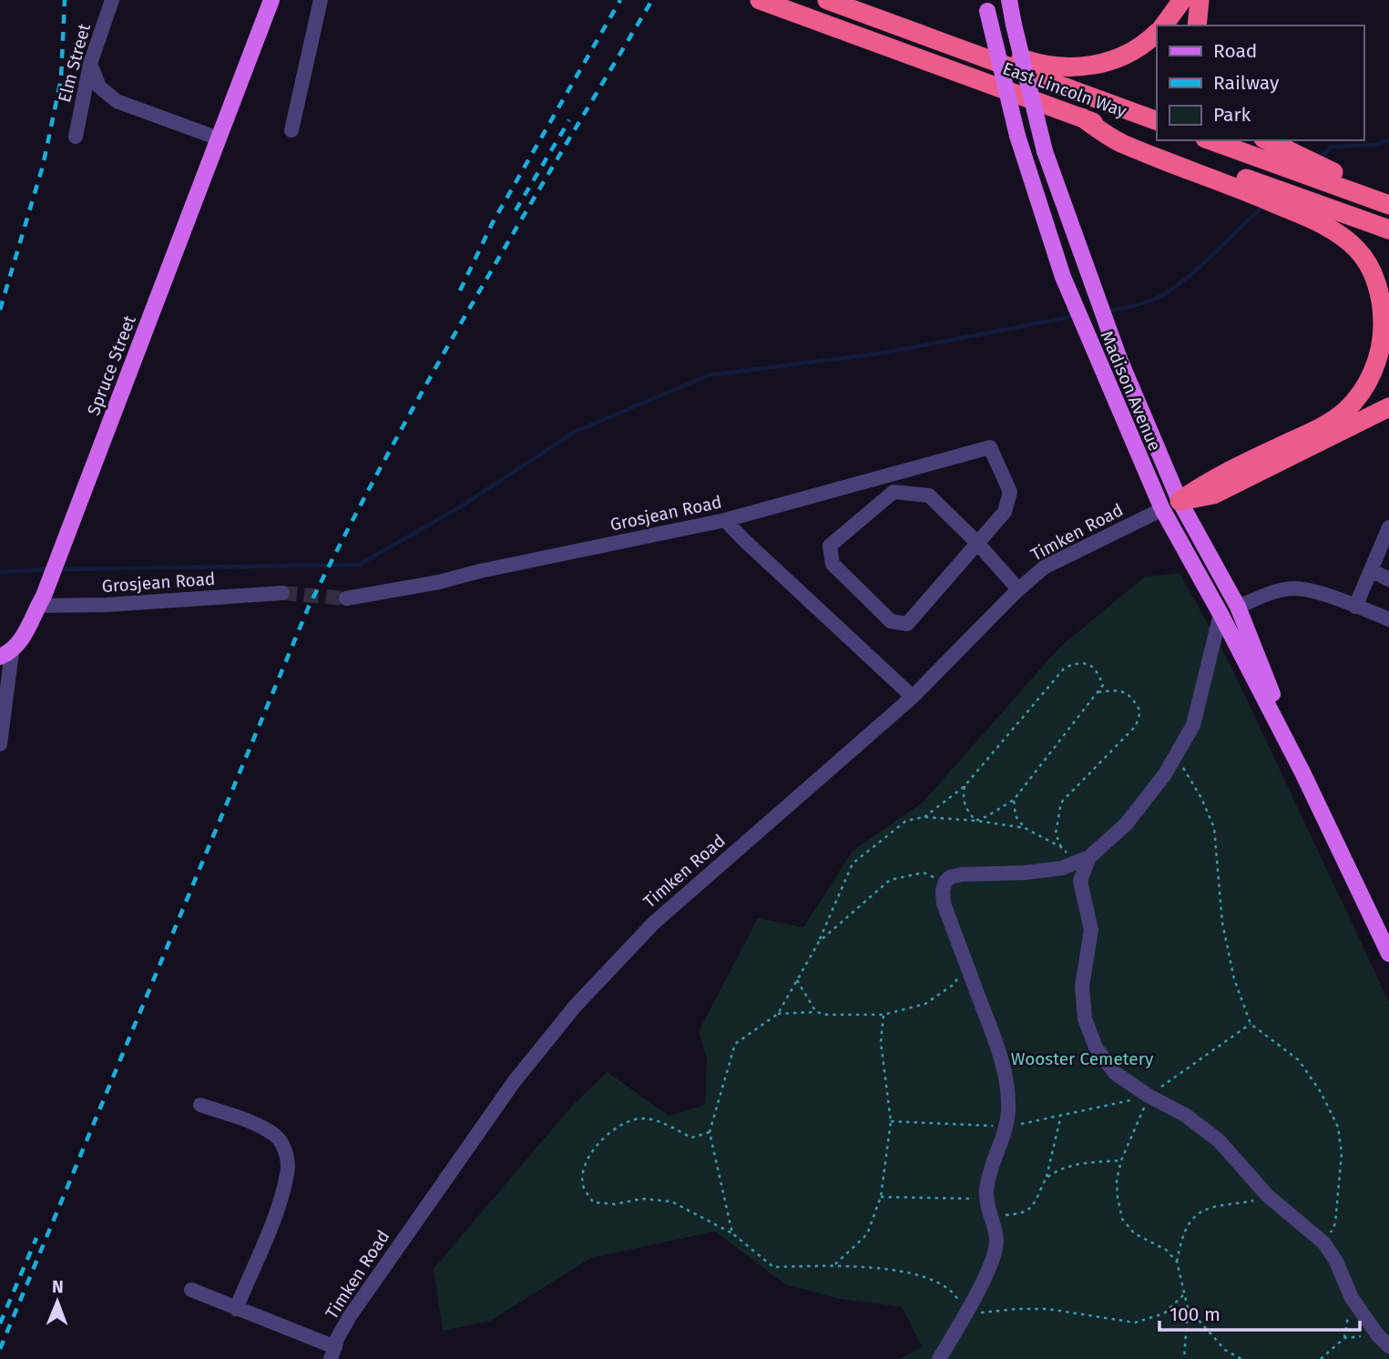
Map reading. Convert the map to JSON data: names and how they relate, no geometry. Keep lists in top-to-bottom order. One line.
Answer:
{"streets":{"highway":["East Lincoln Way"],"main road":["Spruce Street","Madison Avenue"],"street":["Elm Street","Grosjean Road","Timken Road"]},"crossings":[["Spruce Street","Grosjean Road"],["Madison Avenue","Timken Road"]],"parks":["Wooster Cemetery"],"legend":["Road","Railway","Park"],"scale_bar":"100 m","north":"top"}
